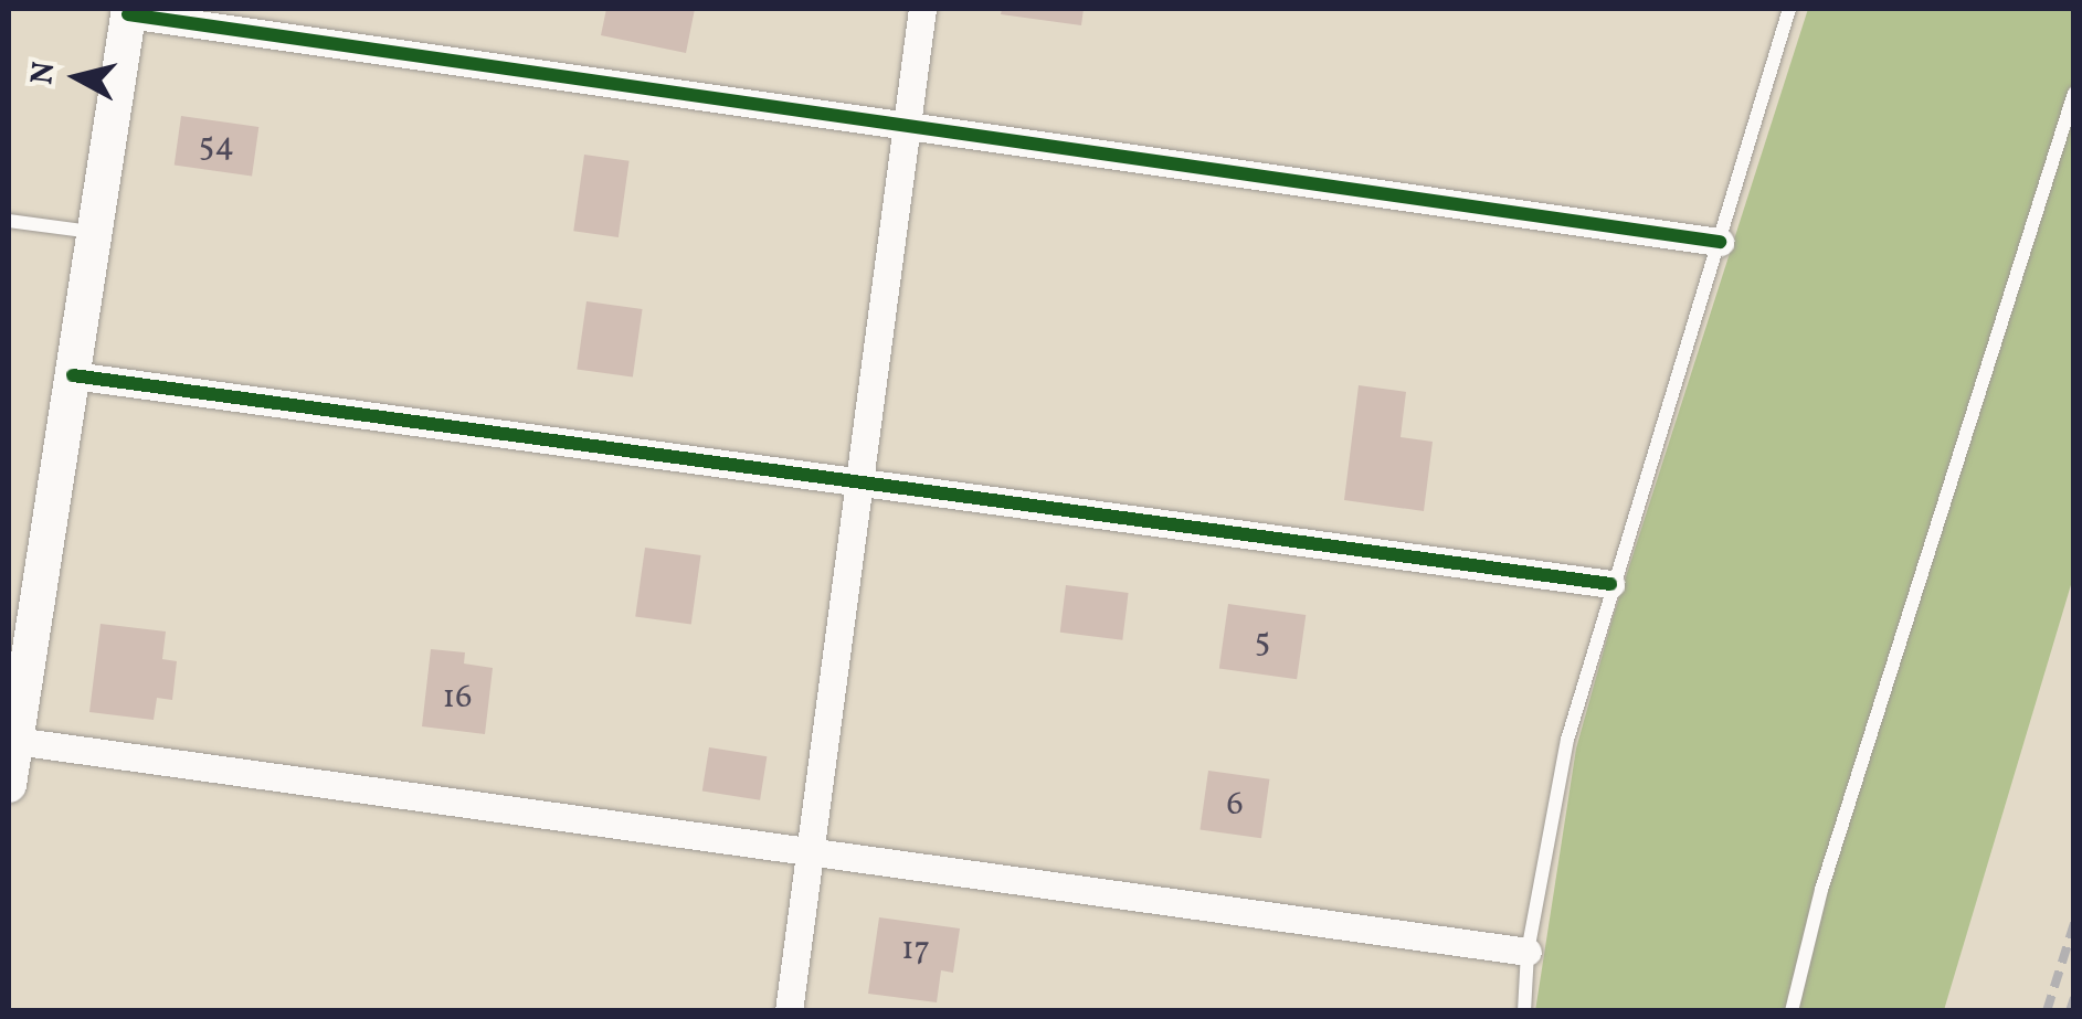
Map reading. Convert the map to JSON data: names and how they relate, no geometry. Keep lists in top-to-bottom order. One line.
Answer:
{"house_numbers":["54","5","16","6","17"],"north":"left"}
